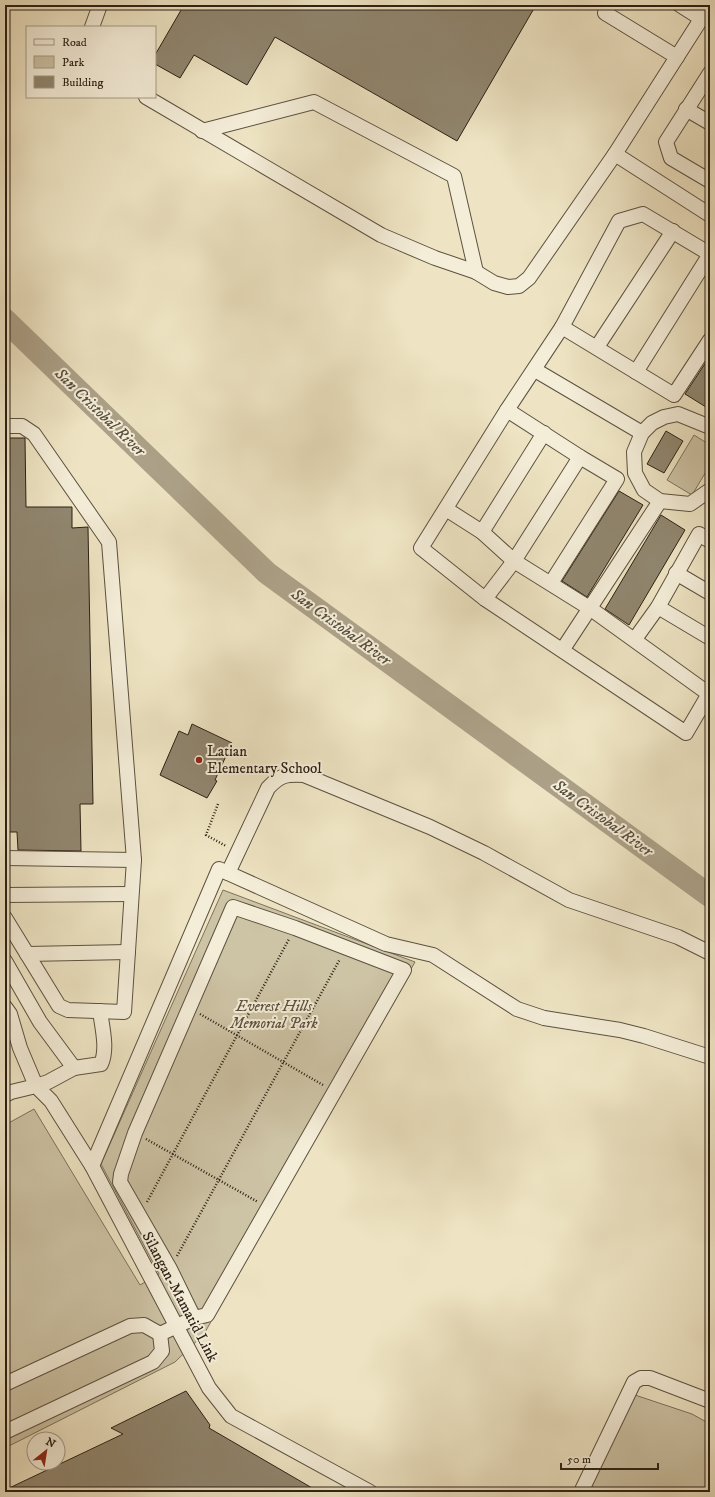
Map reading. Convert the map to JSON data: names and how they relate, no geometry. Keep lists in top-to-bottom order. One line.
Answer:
{"streets":{"street":["Silangan-Mamatid Link"]},"water":["San Cristobal River"],"parks":["Everest Hills Memorial Park"],"places":["Latian Elementary School"],"legend":["Road","Park","Building"],"scale_bar":"50 m","north":"top right"}
